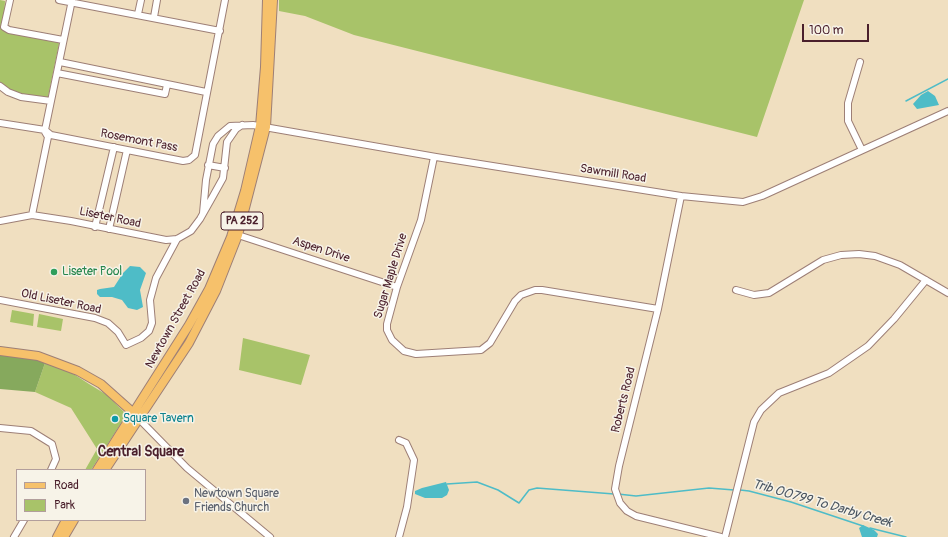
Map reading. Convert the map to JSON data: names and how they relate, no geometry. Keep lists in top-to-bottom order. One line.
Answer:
{"streets":{"main road":["PA 252","Newtown Street Road"],"street":["Rosemont Pass","Sawmill Road","Liseter Road","Aspen Drive","Sugar Maple Drive","Old Liseter Road","Roberts Road"]},"crossings":[["Sawmill Road","Sugar Maple Drive"],["Sawmill Road","Newtown Street Road"],["Sawmill Road","Roberts Road"],["Liseter Road","Old Liseter Road"],["Aspen Drive","Sugar Maple Drive"],["Aspen Drive","Newtown Street Road"],["Sugar Maple Drive","Roberts Road"]],"districts":["Central Square"],"water":["Trib 00799 To Darby Creek"],"places":["Liseter Pool","Square Tavern","Newtown Square Friends Church"],"legend":["Road","Park"],"scale_bar":"100 m"}
